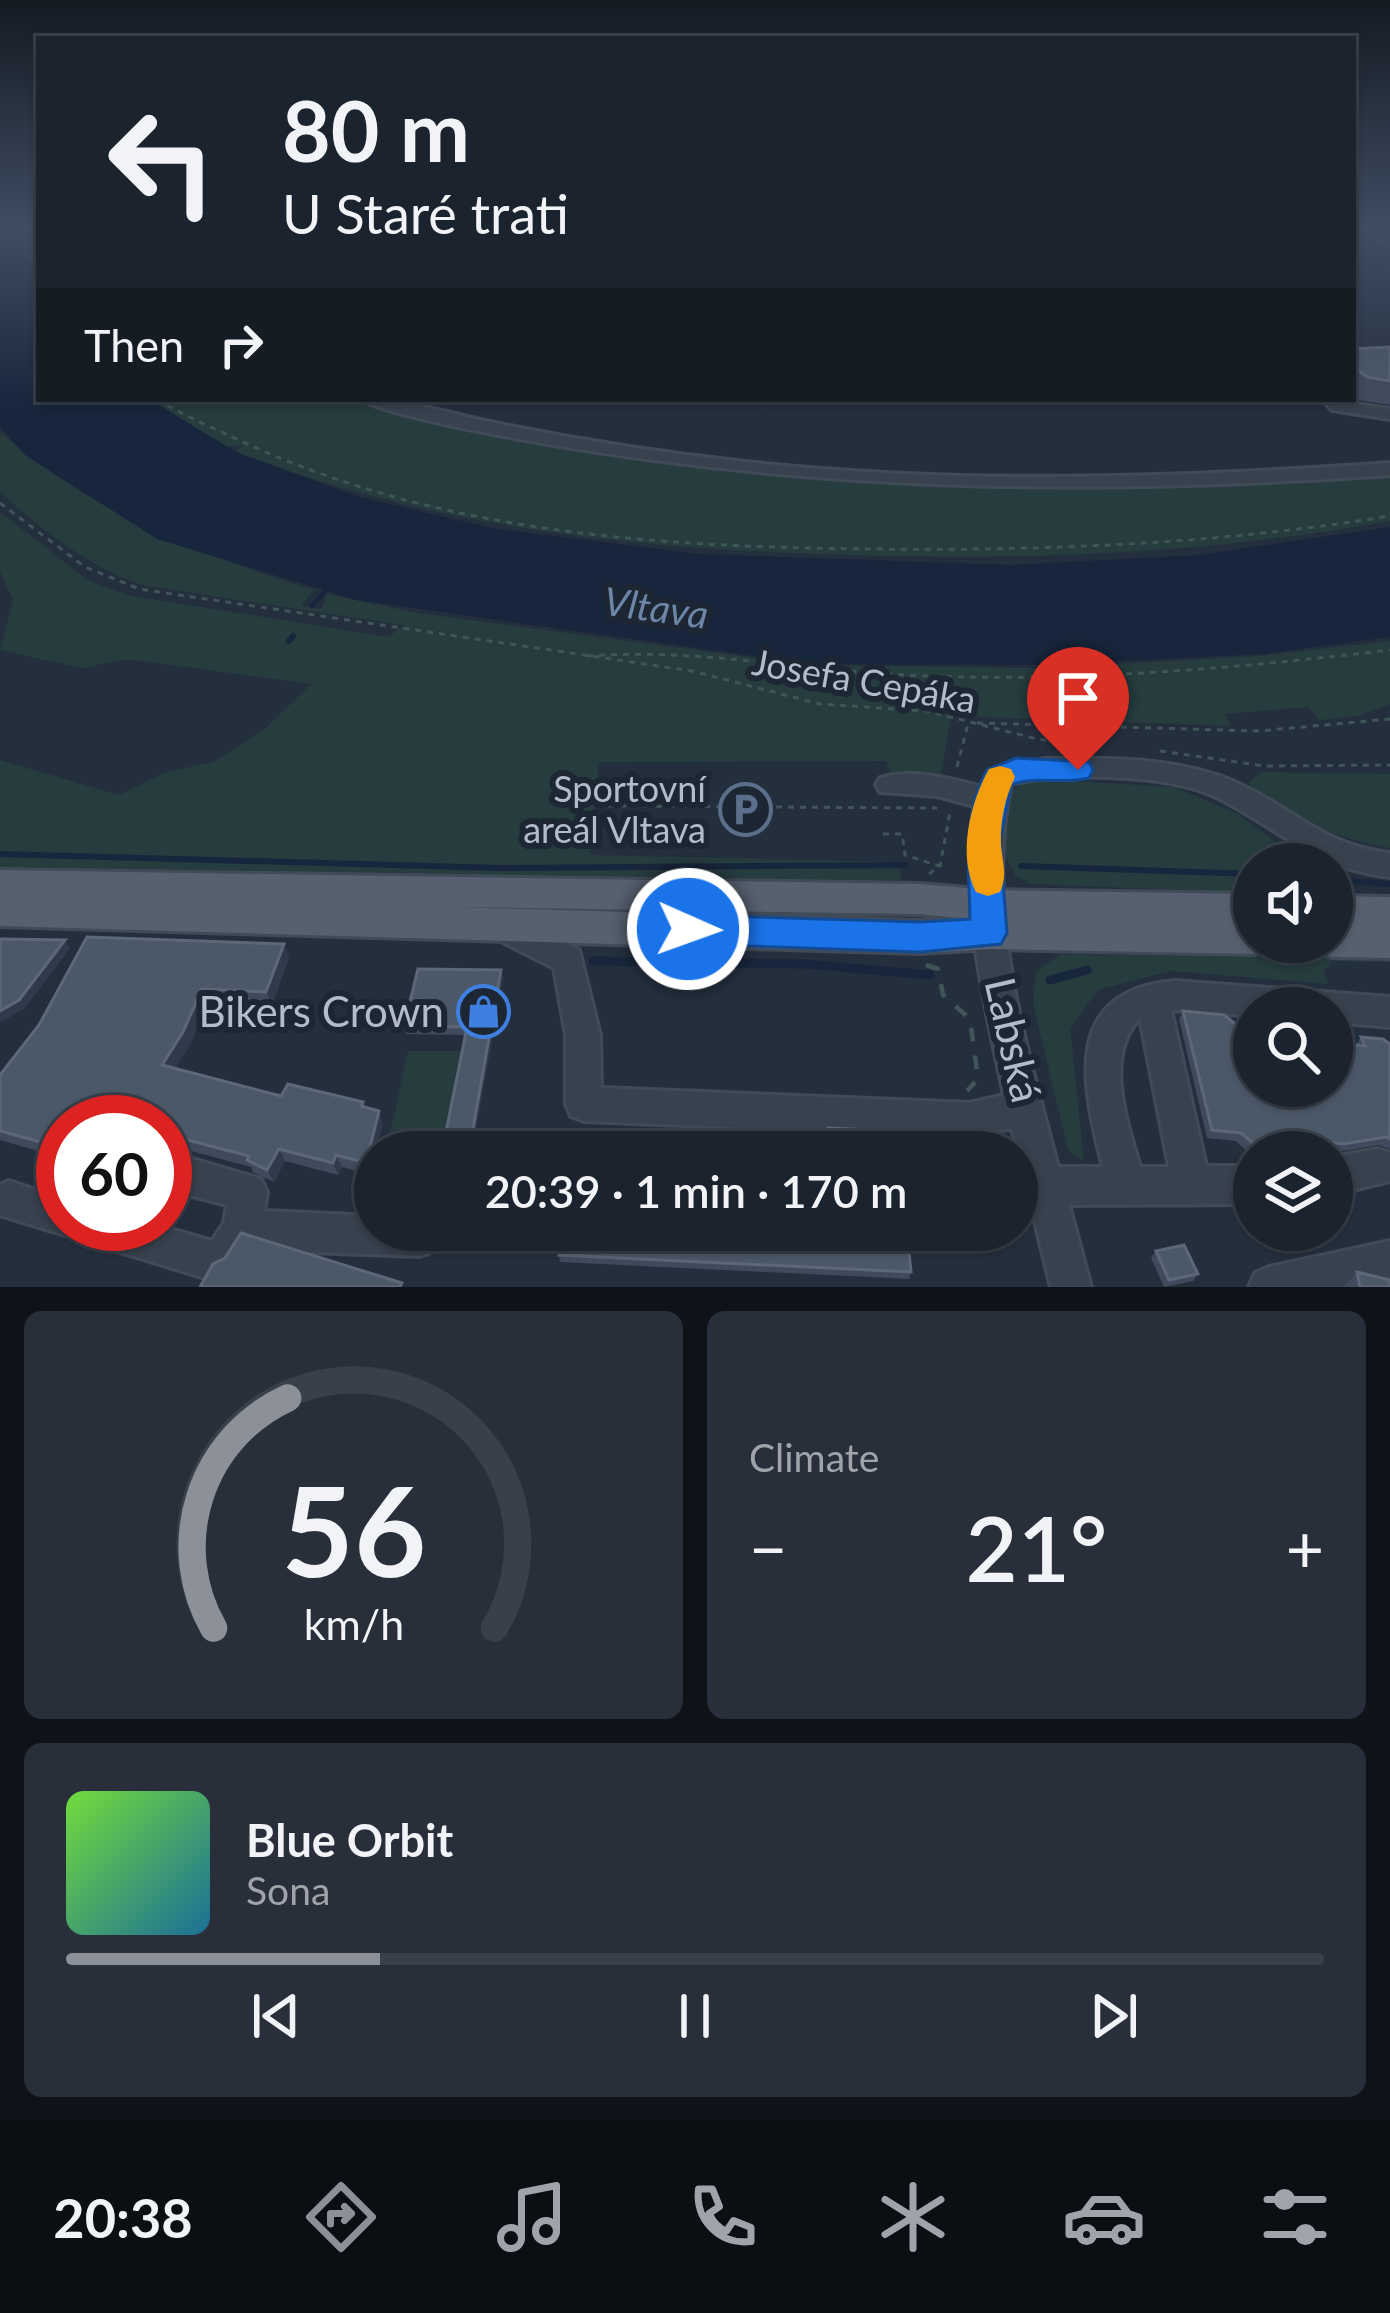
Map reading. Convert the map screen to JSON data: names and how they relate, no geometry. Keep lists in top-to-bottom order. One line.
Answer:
{"streets":{"street":["Labská"],"path":["Josefa Cepáka"]},"water":["Vltava"],"places":{"parking":["Sportovní areál Vltava"],"shop":["Bikers Crown"]},"page":{"turn":["80 m","U Staré trati"],"then":"Then","limit":"60","trip":"20:39 · 1 min · 170 m","tile":"Climate","heat":["−","21°","+"],"song":["Blue Orbit","Sona"],"tabs":"20:38","gauge":["56","km/h"]}}
